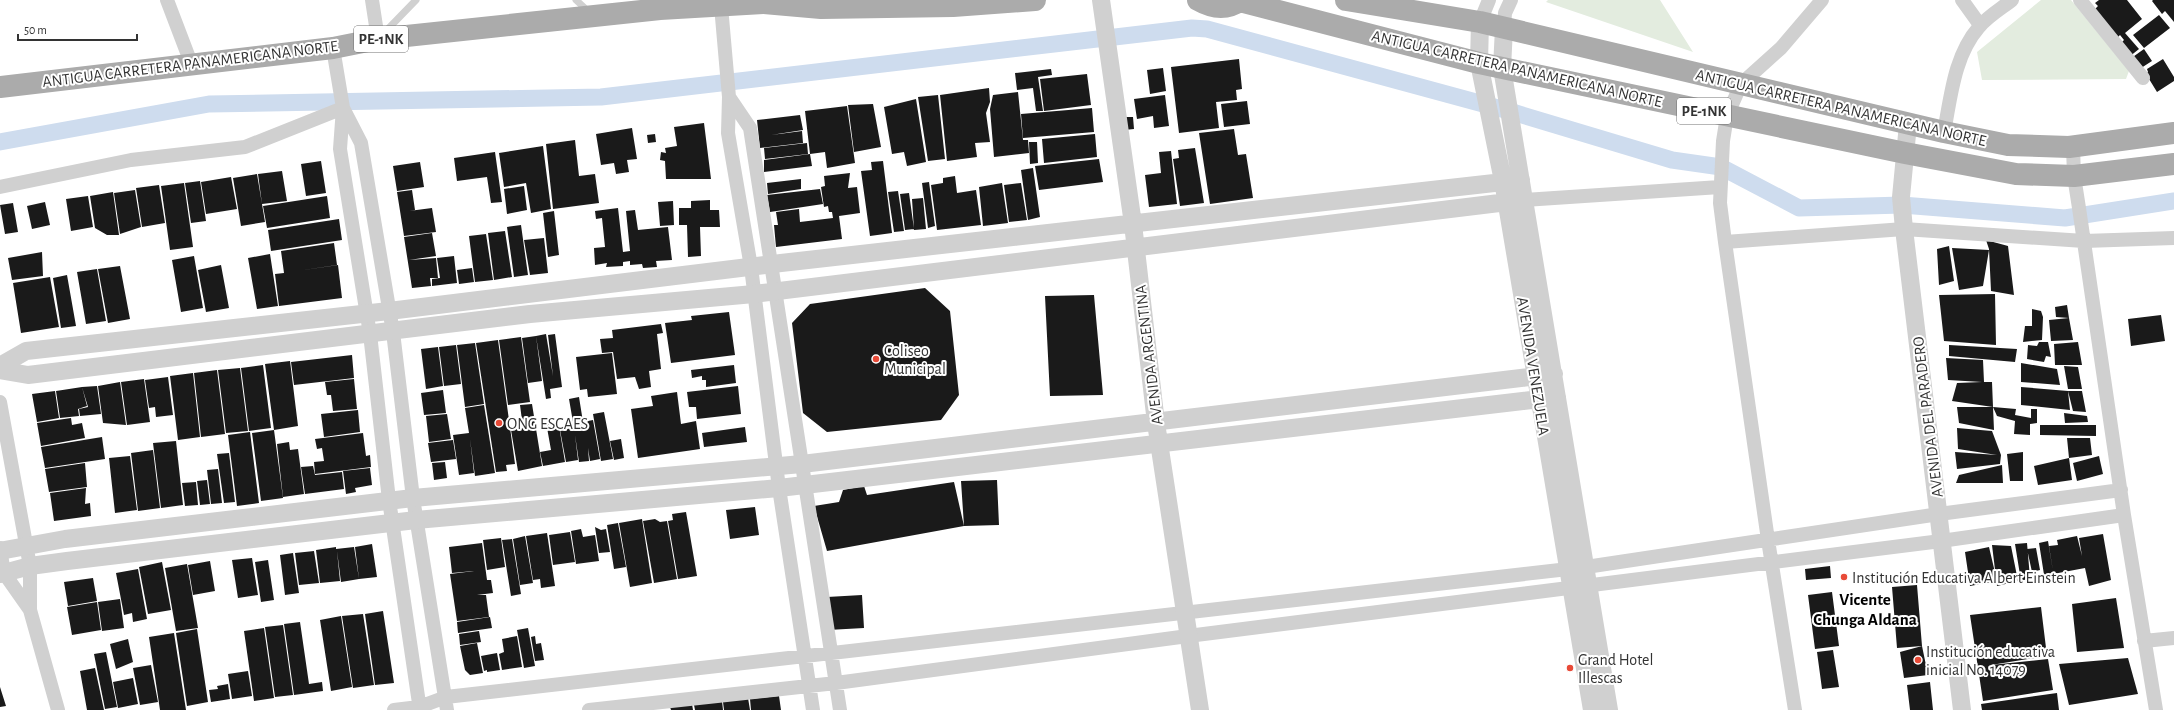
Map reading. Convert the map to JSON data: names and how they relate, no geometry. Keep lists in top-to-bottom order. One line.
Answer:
{"streets":{"main road":["PE-1NK","ANTIGUA CARRETERA PANAMERICANA NORTE"],"street":["AVENIDA ARGENTINA","AVENIDA VENEZUELA","AVENIDA DEL PARADERO"]},"crossings":[["PE-1NK","ANTIGUA CARRETERA PANAMERICANA NORTE"],["ANTIGUA CARRETERA PANAMERICANA NORTE","AVENIDA VENEZUELA"],["ANTIGUA CARRETERA PANAMERICANA NORTE","AVENIDA DEL PARADERO"]],"districts":["Vicente Chunga Aldana"],"places":["Coliseo Municipal","ONG ESCAES","Institución Educativa Albert Einstein","Institución educativa inicial No. 14079","Grand Hotel Illescas"],"scale_bar":"50 m"}
